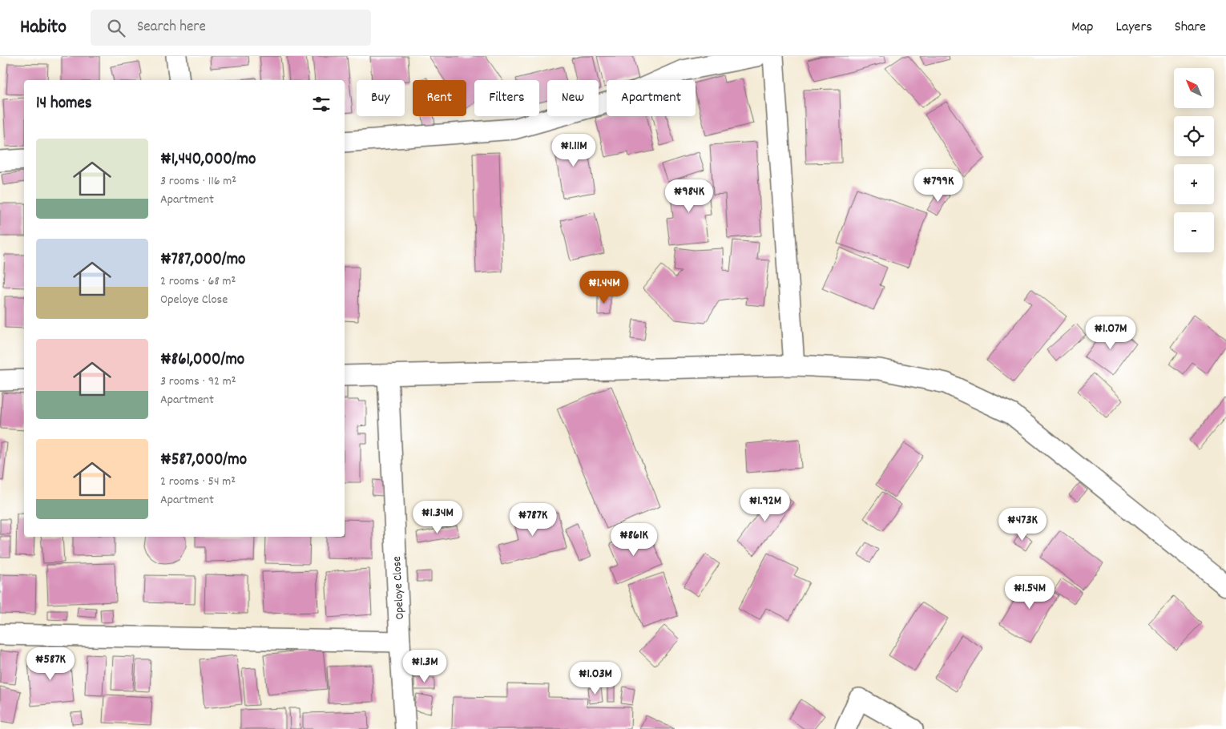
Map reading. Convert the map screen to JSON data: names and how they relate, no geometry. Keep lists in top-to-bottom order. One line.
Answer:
{"streets":{"street":["Opeloye Close"]},"north":"top left","page":{"header":"Habito","search":"Search here","nav":["Map","Layers","Share"],"map_buttons":["+","−"],"chip":["Buy","Rent","Filters","New","Apartment"],"heading":"14 homes","list":[{"name":"₦1,440,000/mo","note":"3 rooms · 116 m² · Apartment"},{"name":"₦787,000/mo","note":"2 rooms · 68 m² · Opeloye Close"},{"name":"₦861,000/mo","note":"3 rooms · 92 m² · Apartment"},{"name":"₦587,000/mo","note":"2 rooms · 54 m² · Apartment"}],"price":["₦1.11M","₦799K","₦984K","₦1.44M","₦1.07M","₦1.92M","₦1.34M","₦787K","₦473K","₦861K","₦1.54M","₦587K","₦1.3M","₦1.03M"]}}
